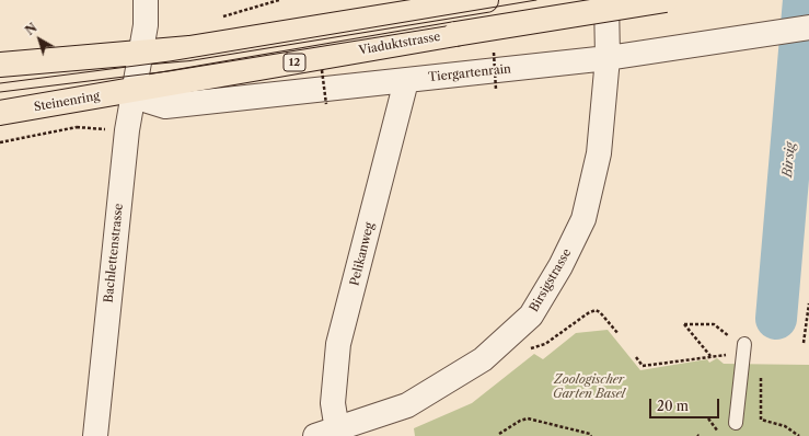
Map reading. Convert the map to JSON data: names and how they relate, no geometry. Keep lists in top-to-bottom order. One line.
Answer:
{"streets":{"main road":["Viaduktstrasse","12","Steinenring"],"street":["Tiergartenrain","Bachlettenstrasse","Pelikanweg","Birsigstrasse"]},"crossings":[["Viaduktstrasse","12"],["Viaduktstrasse","Tiergartenrain"],["Viaduktstrasse","Steinenring"],["Viaduktstrasse","Bachlettenstrasse"],["12","Tiergartenrain"],["12","Steinenring"],["12","Bachlettenstrasse"],["Tiergartenrain","Steinenring"],["Tiergartenrain","Bachlettenstrasse"],["Tiergartenrain","Pelikanweg"],["Tiergartenrain","Birsigstrasse"],["Steinenring","Bachlettenstrasse"],["Pelikanweg","Birsigstrasse"]],"water":["Birsig"],"parks":["Zoologischer Garten Basel"],"scale_bar":"20 m","north":"top left"}
